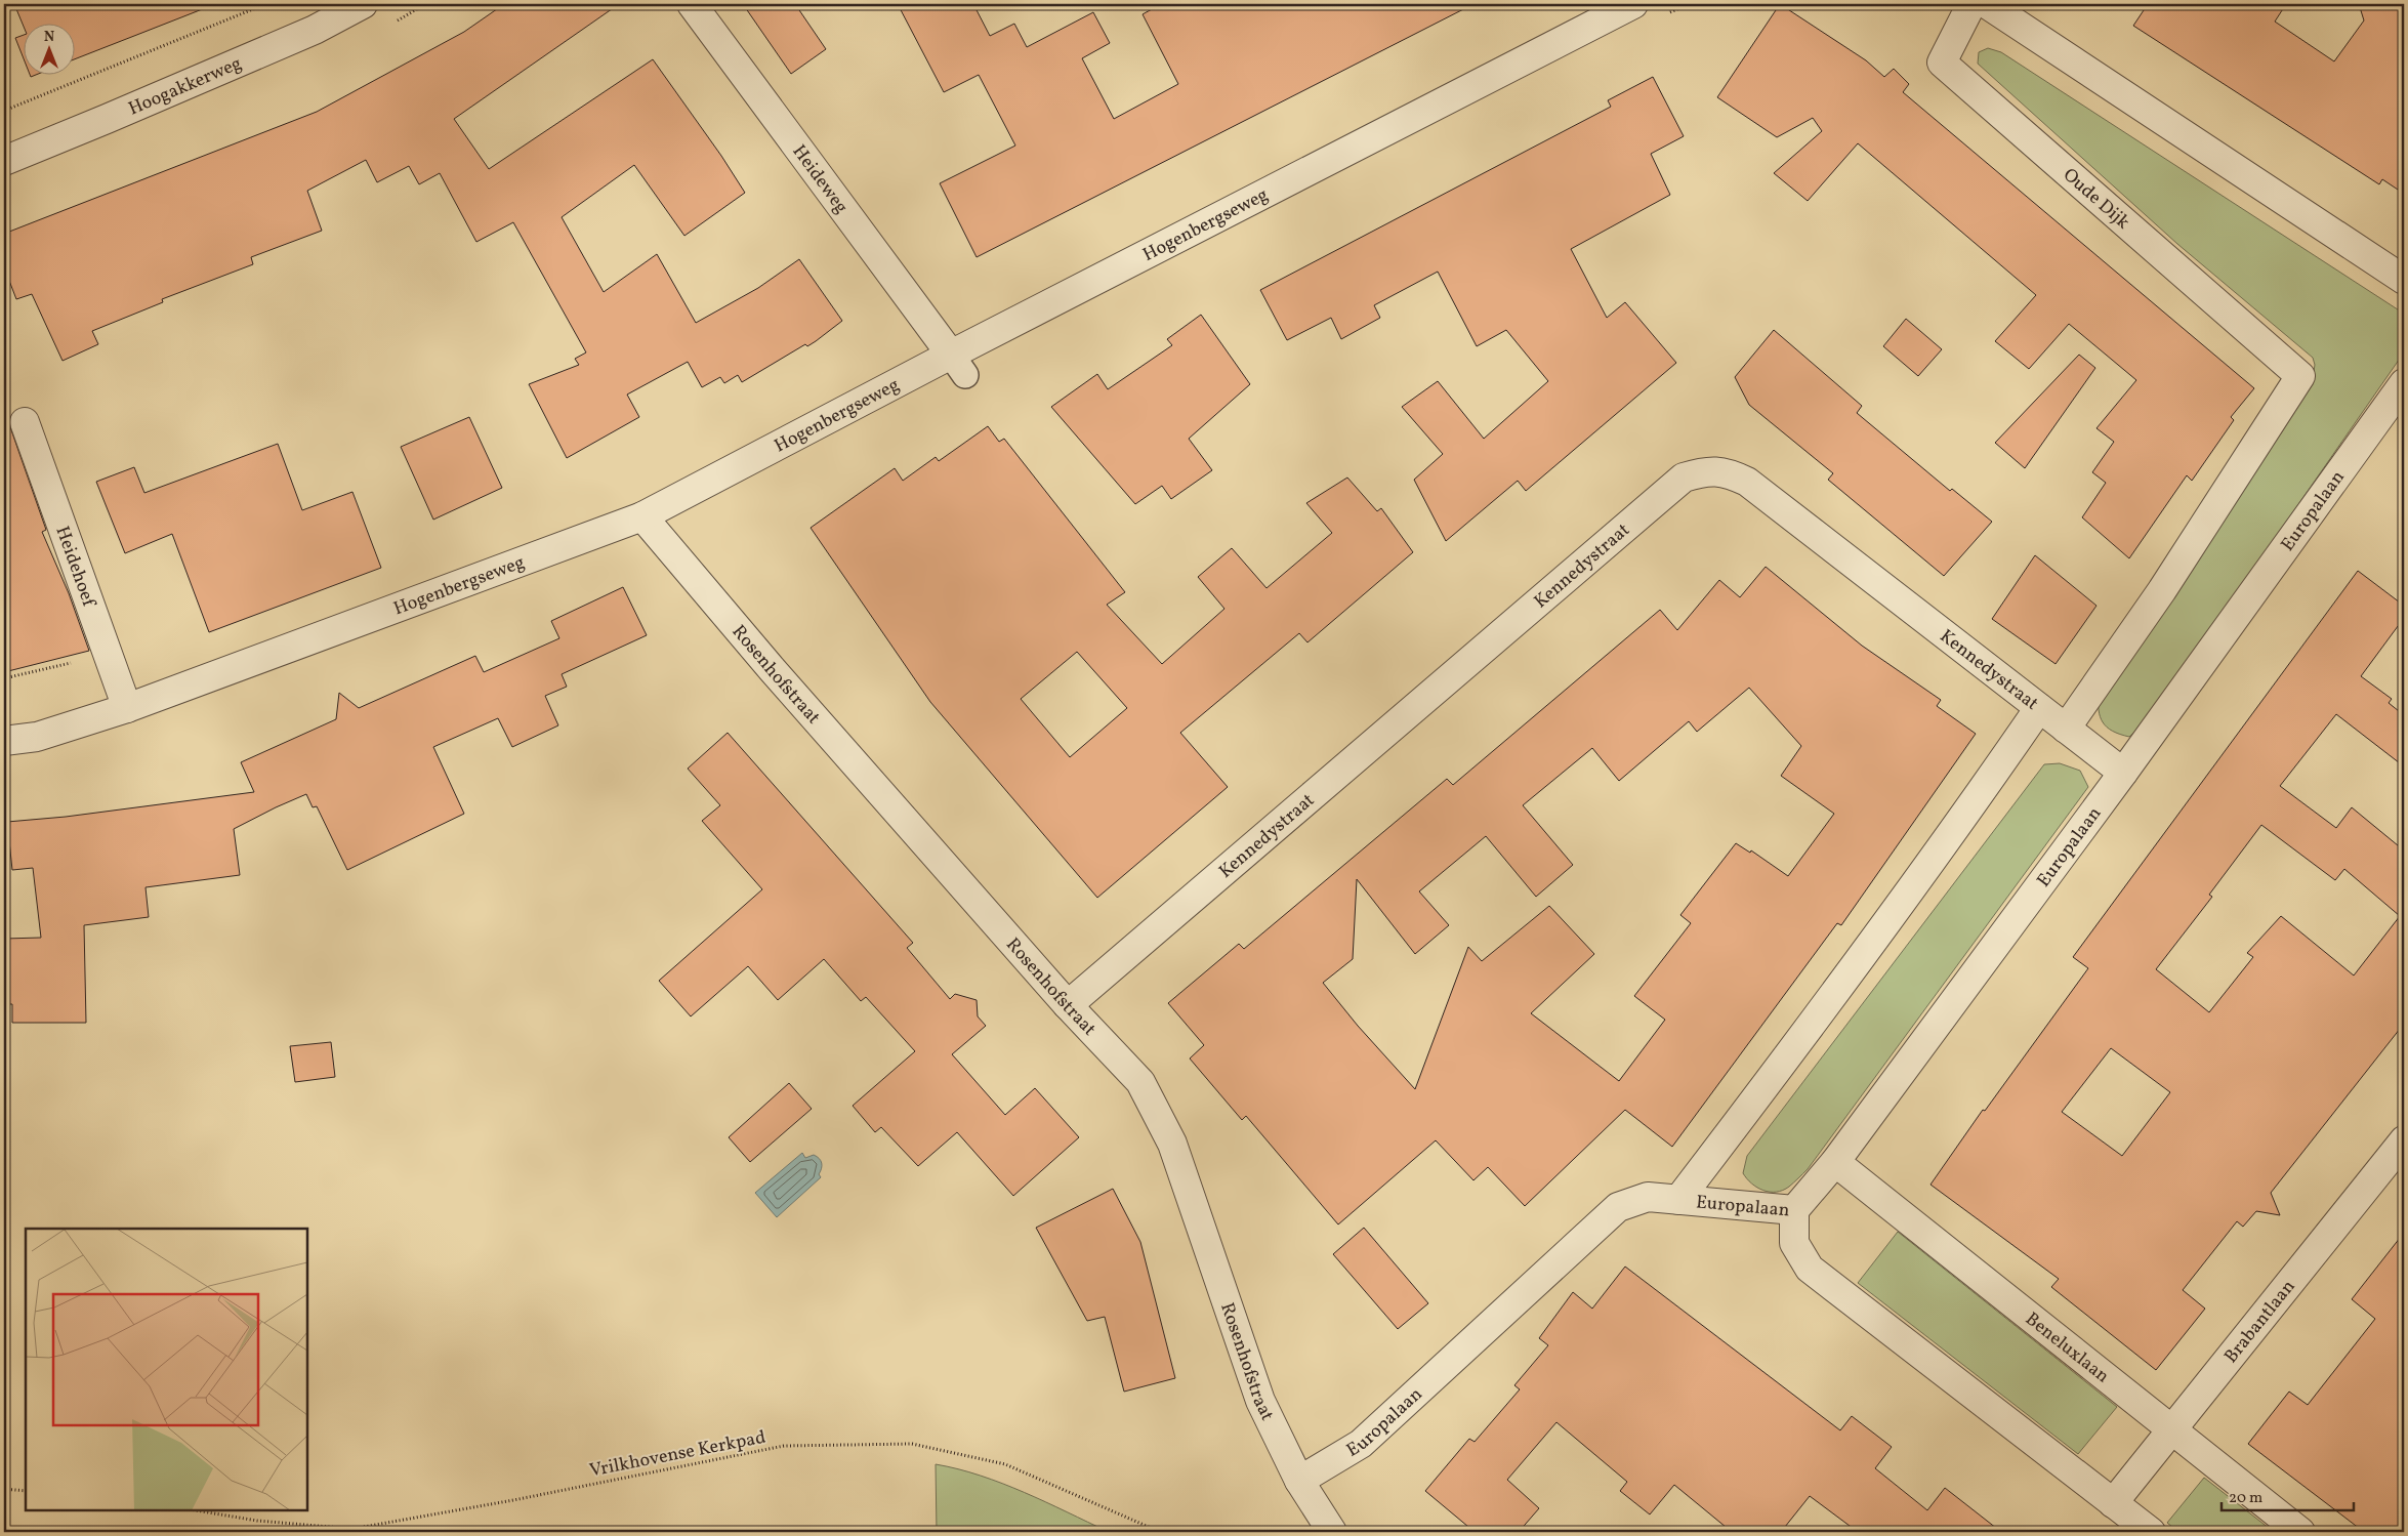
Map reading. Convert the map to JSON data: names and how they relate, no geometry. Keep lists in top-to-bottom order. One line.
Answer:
{"streets":{"street":["Hoogakkerweg","Heideweg","Oude Dijk","Hogenbergseweg","Europalaan","Kennedystraat","Heidehoef","Rosenhofstraat","Brabantlaan","Beneluxlaan"],"path":["Vrilkhovense Kerkpad"]},"crossings":[["Heideweg","Hogenbergseweg"],["Oude Dijk","Kennedystraat"],["Hogenbergseweg","Heidehoef"],["Hogenbergseweg","Rosenhofstraat"],["Europalaan","Kennedystraat"],["Europalaan","Rosenhofstraat"],["Europalaan","Beneluxlaan"],["Kennedystraat","Rosenhofstraat"],["Brabantlaan","Beneluxlaan"]],"scale_bar":"20 m","north":"top"}
